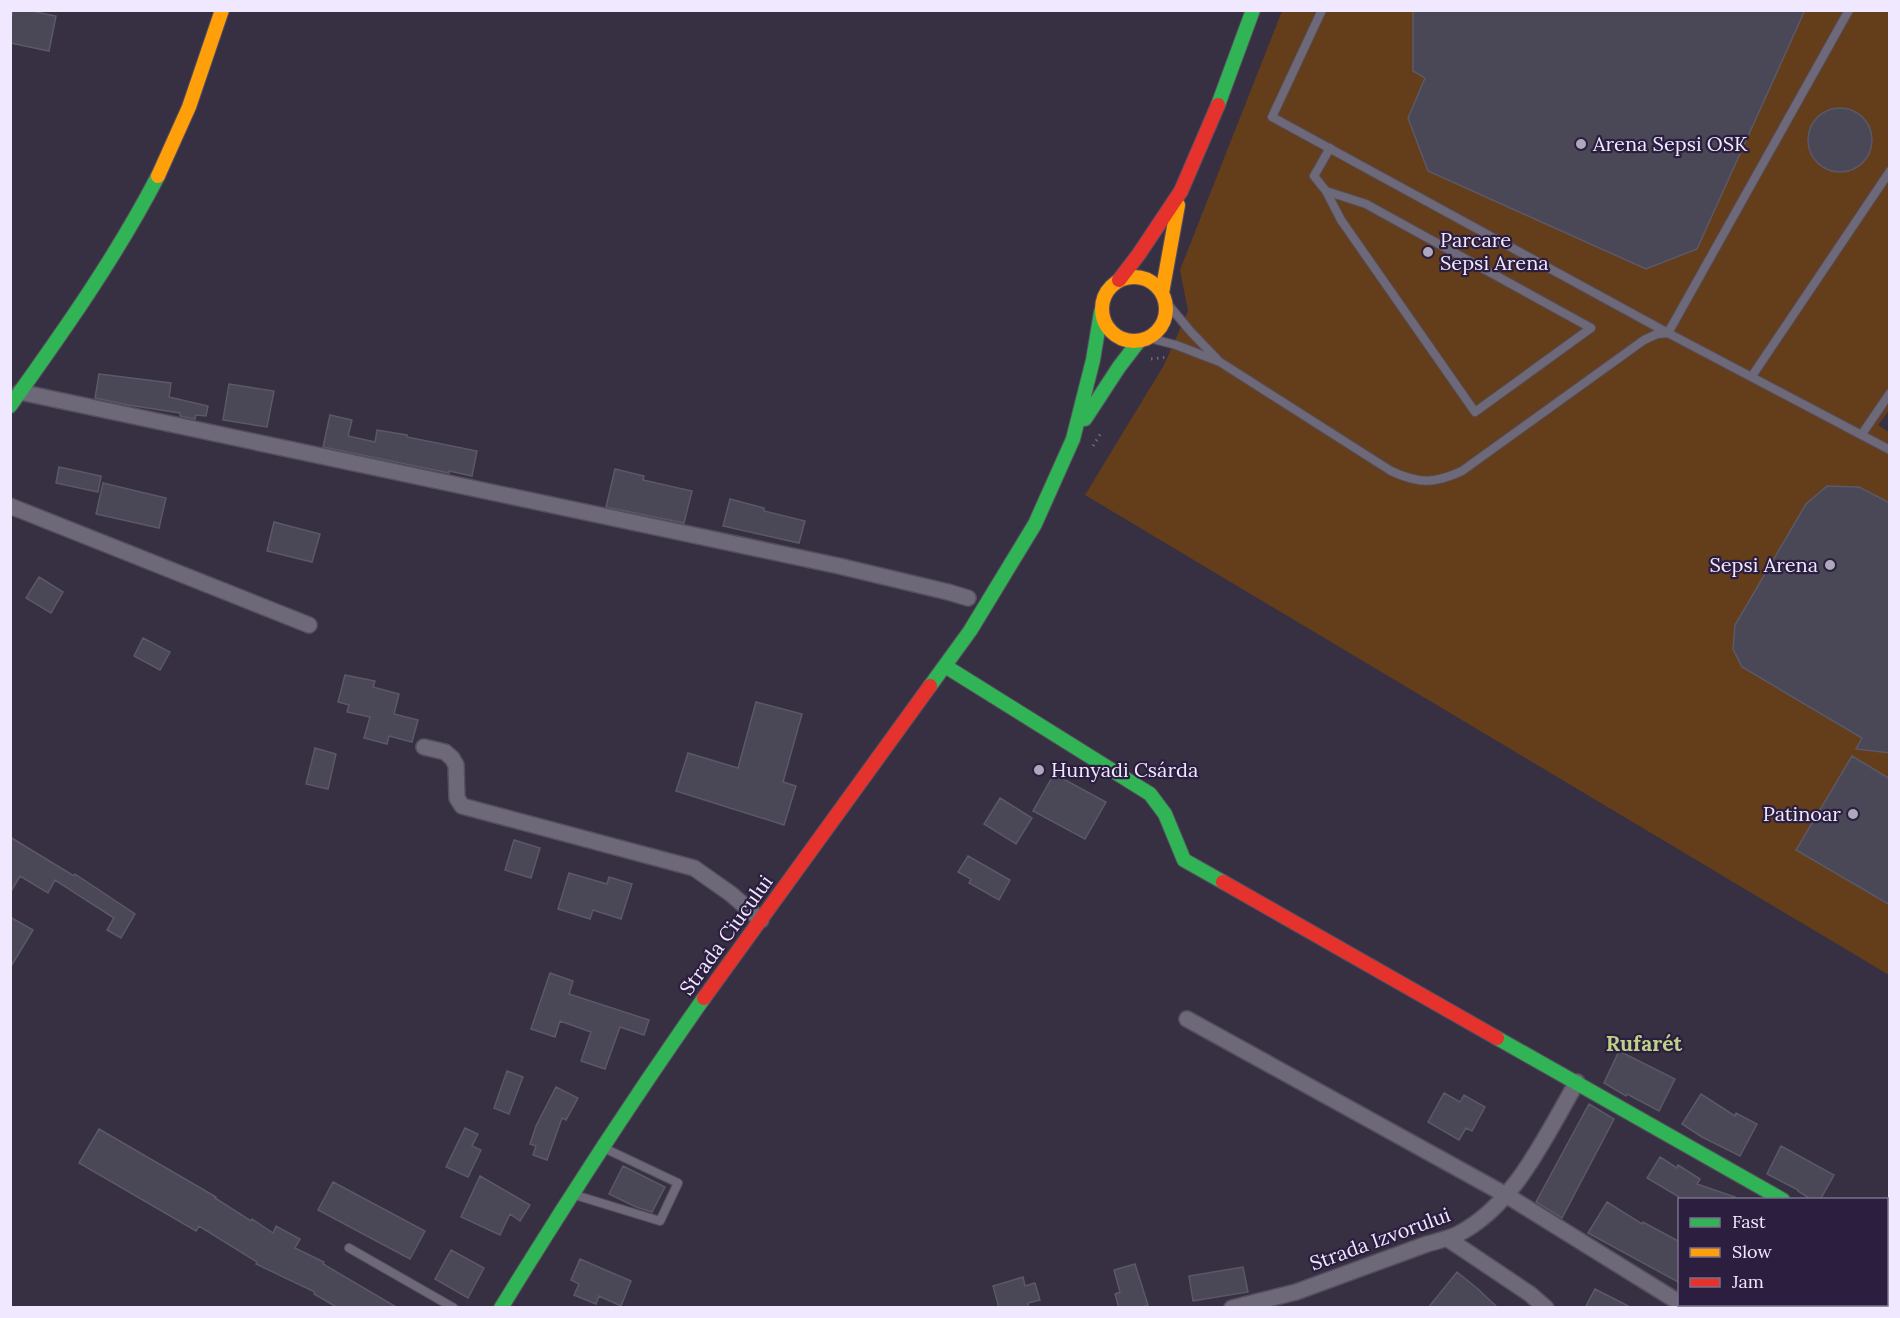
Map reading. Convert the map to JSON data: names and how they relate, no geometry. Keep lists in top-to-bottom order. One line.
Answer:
{"streets":{"main road":["Strada Ciucului"],"street":["Strada Izvorului"]},"districts":["Rufarét"],"places":["Arena Sepsi OSK","Parcare Sepsi Arena","Sepsi Arena","Hunyadi Csárda","Patinoar"],"legend":["Fast","Slow","Jam"]}
